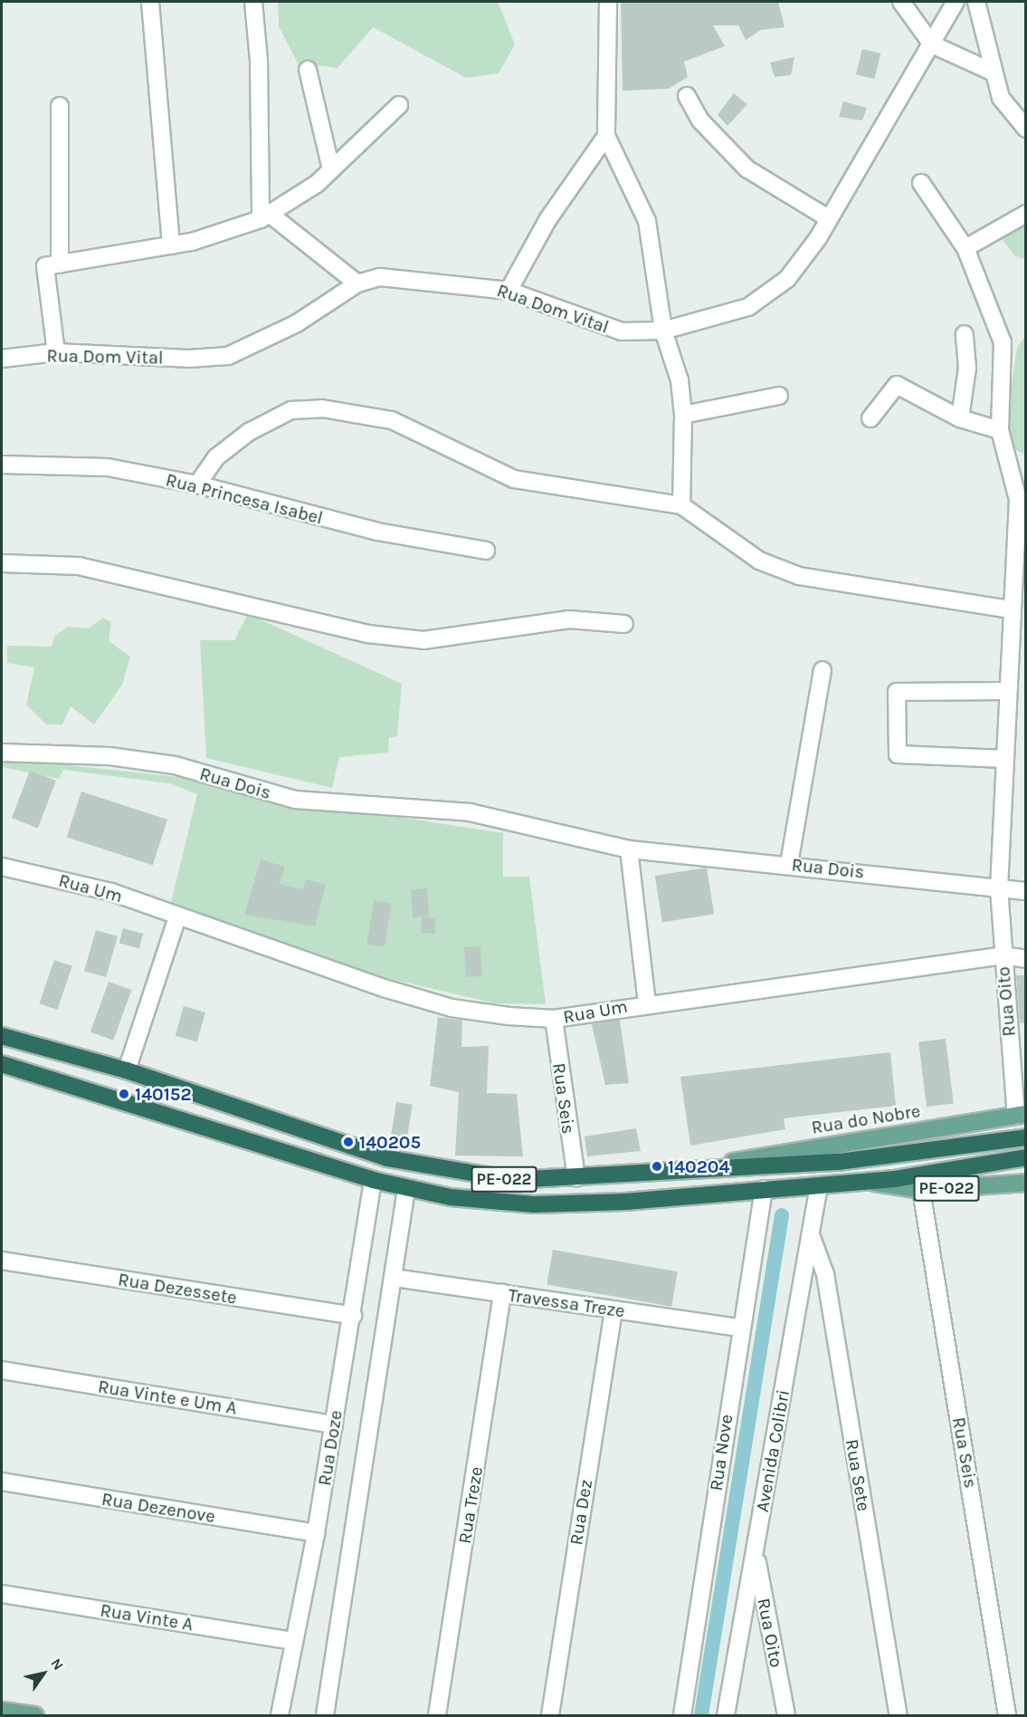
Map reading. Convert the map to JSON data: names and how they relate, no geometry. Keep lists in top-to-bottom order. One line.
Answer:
{"streets":{"highway":["PE-022"],"main road":["Rua do Nobre"],"street":["Rua Dom Vital","Rua Princesa Isabel","Rua Dois","Rua Um","Rua Oito","Rua Seis","Rua Dezessete","Travessa Treze","Rua Vinte e Um A","Rua Doze","Avenida Colibri","Rua Nove","Rua Sete","Rua Treze","Rua Dezenove","Rua Dez","Rua Vinte A"]},"crossings":[["Rua Dois","Rua Oito"],["Rua Um","Rua Oito"],["Rua Um","Rua Seis"],["Rua Oito","Rua do Nobre"],["Rua Oito","Avenida Colibri"],["Rua Seis","PE-022"],["Rua do Nobre","PE-022"],["PE-022","Rua Doze"],["PE-022","Avenida Colibri"],["PE-022","Rua Nove"],["Rua Dezessete","Rua Doze"],["Travessa Treze","Rua Doze"],["Travessa Treze","Rua Nove"],["Travessa Treze","Rua Treze"],["Travessa Treze","Rua Dez"],["Rua Vinte e Um A","Rua Doze"],["Rua Doze","Rua Dezenove"],["Rua Doze","Rua Vinte A"],["Avenida Colibri","Rua Sete"]],"places":["140152","140205","140204"],"north":"top right"}
